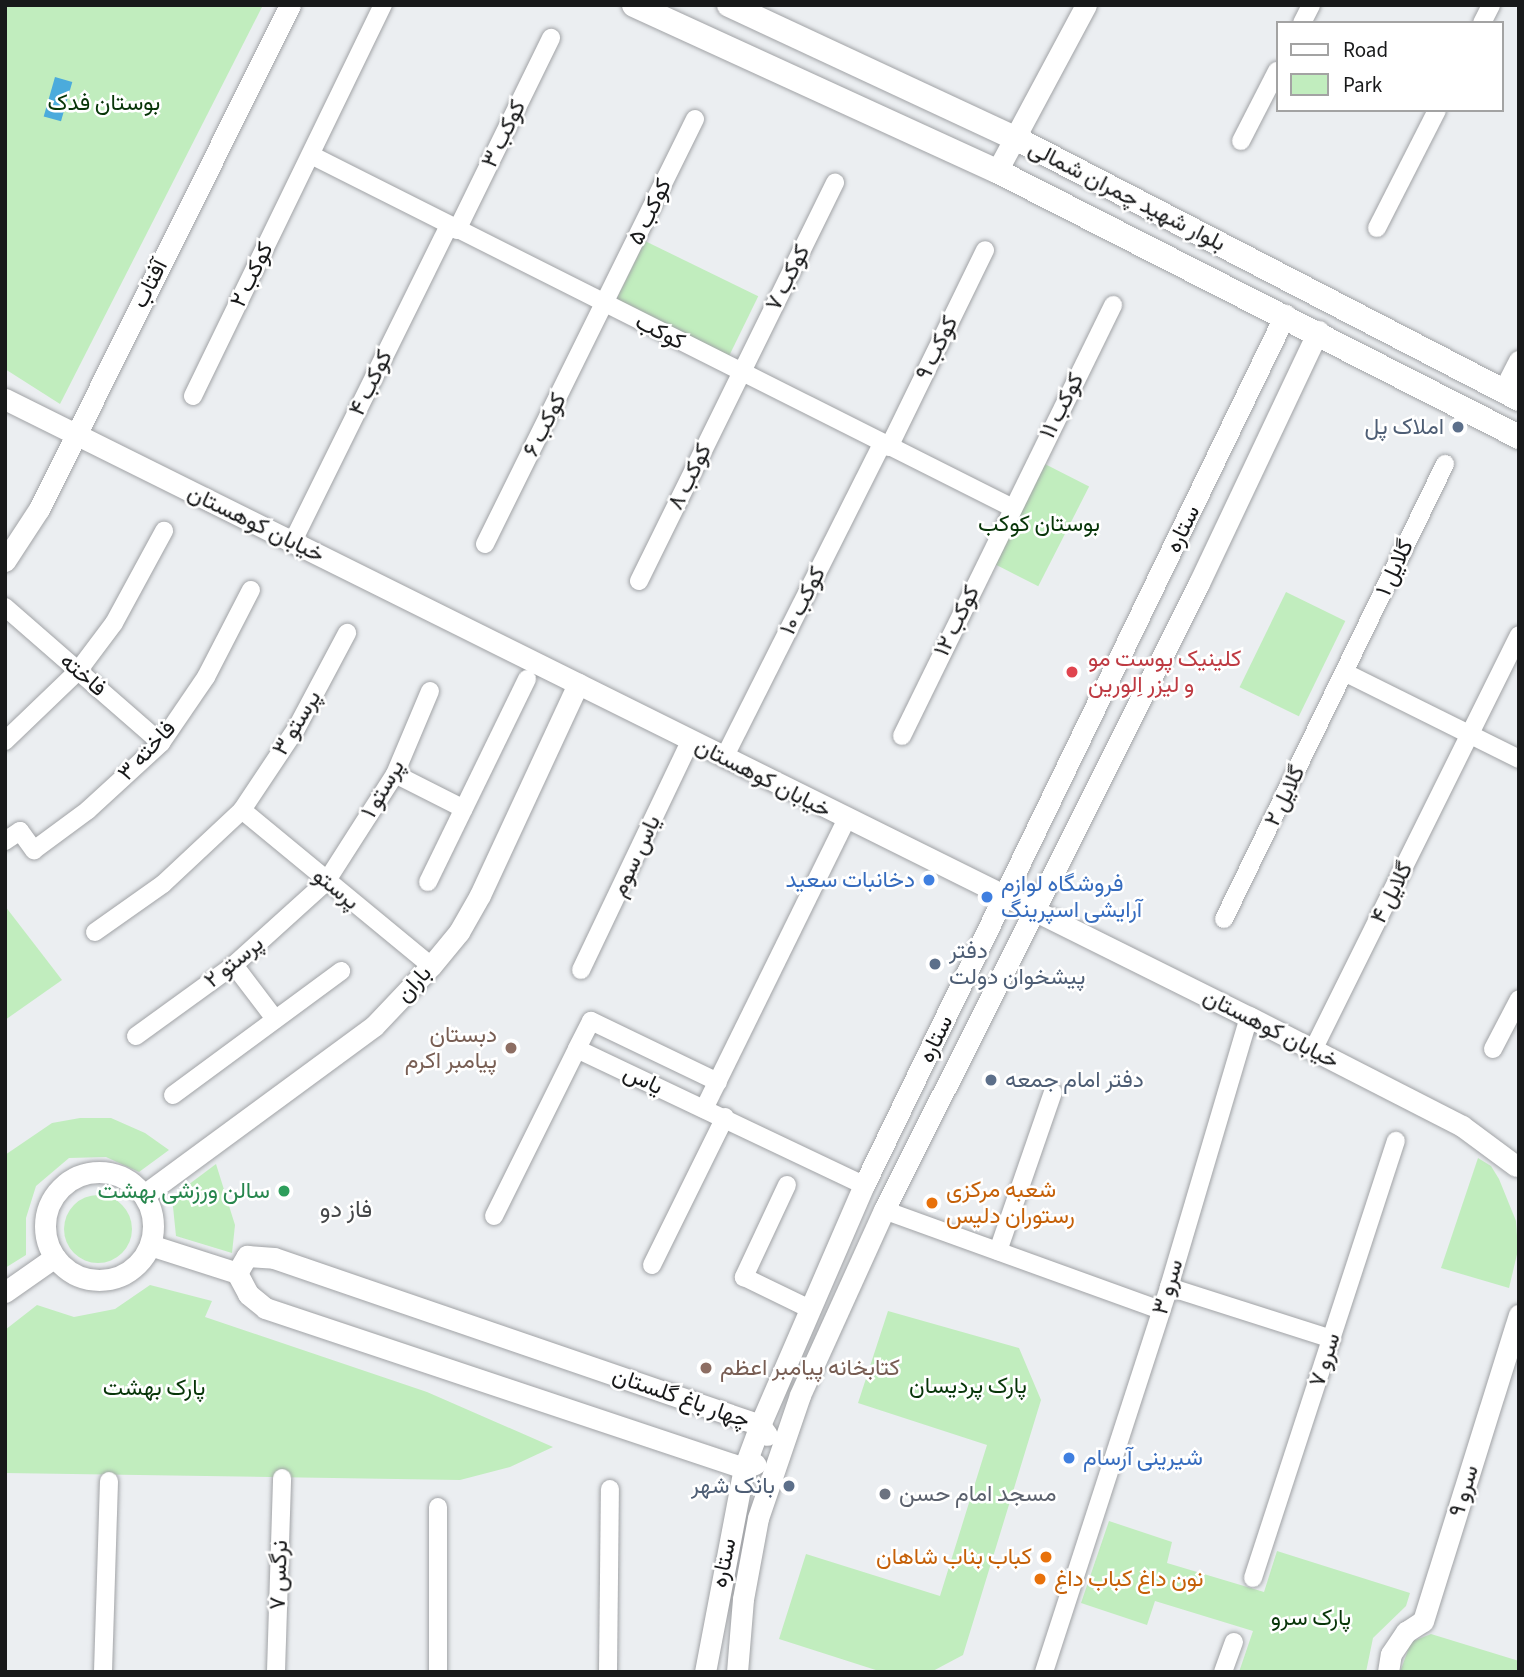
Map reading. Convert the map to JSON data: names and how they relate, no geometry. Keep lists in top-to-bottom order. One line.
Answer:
{"streets":{"main road":["بلوار شهید چمران شمالی"],"street":["کوکب ۳","کوکب ۵","کوکب ۲","کوکب ۷","آفتاب","کوکب","کوکب ۹","کوکب ۴","کوکب ۱۱","کوکب ۶","کوکب ۸","خیابان کوهستان","ستاره","گلایل ۱","کوکب ۱۰","کوکب ۱۲","فاخته","پرستو ۳","فاخته ۳","پرستو ۱","گلایل ۲","یاس سوم","پرستو","گلایل ۴","پرستو ۲","باران","یاس","سرو ۳","سرو ۷","چهار باغ گلستان","سرو ۹","نرگس ۷"]},"crossings":[["کوکب ۳","کوکب"],["کوکب ۳","کوکب ۴"],["بلوار شهید چمران شمالی","ستاره"],["کوکب ۵","کوکب"],["کوکب ۵","کوکب ۶"],["کوکب ۲","کوکب"],["کوکب ۷","کوکب"],["کوکب ۷","کوکب ۸"],["آفتاب","خیابان کوهستان"],["کوکب","کوکب ۹"],["کوکب","کوکب ۴"],["کوکب","کوکب ۱۱"],["کوکب","کوکب ۶"],["کوکب","کوکب ۸"],["کوکب","کوکب ۱۰"],["کوکب","کوکب ۱۲"],["کوکب ۹","کوکب ۱۰"],["کوکب ۴","خیابان کوهستان"],["کوکب ۱۱","کوکب ۱۲"],["خیابان کوهستان","ستاره"],["خیابان کوهستان","کوکب ۱۰"],["خیابان کوهستان","یاس سوم"],["خیابان کوهستان","گلایل ۴"],["خیابان کوهستان","باران"],["خیابان کوهستان","سرو ۳"],["ستاره","یاس"],["ستاره","چهار باغ گلستان"],["گلایل ۱","گلایل ۲"],["فاخته","فاخته ۳"],["پرستو ۳","پرستو"],["پرستو ۱","پرستو"],["پرستو ۱","پرستو ۲"],["پرستو","پرستو ۲"],["پرستو","باران"]],"districts":["فاز دو"],"parks":["بوستان فدک","بوستان کوکب","پارک پردیسان","پارک بهشت","پارک سرو"],"places":["املاک پل","کلینیک پوست مو و لیزر اِلورین","دخانبات سعید","فروشگاه لوازم آرایشی اسپرینگ","دفتر پیشخوان دولت","دبستان پیامبر اکرم","دفتر امام جمعه","سالن ورزشی بهشت","شعبه مرکزی رستوران دلیس","کتابخانه پیامبر اعظم","شیرینی آرسام","بانک شهر","مسجد امام حسن","کباب بناب شاهان","نون داغ کباب داغ"],"legend":["Road","Park"]}
